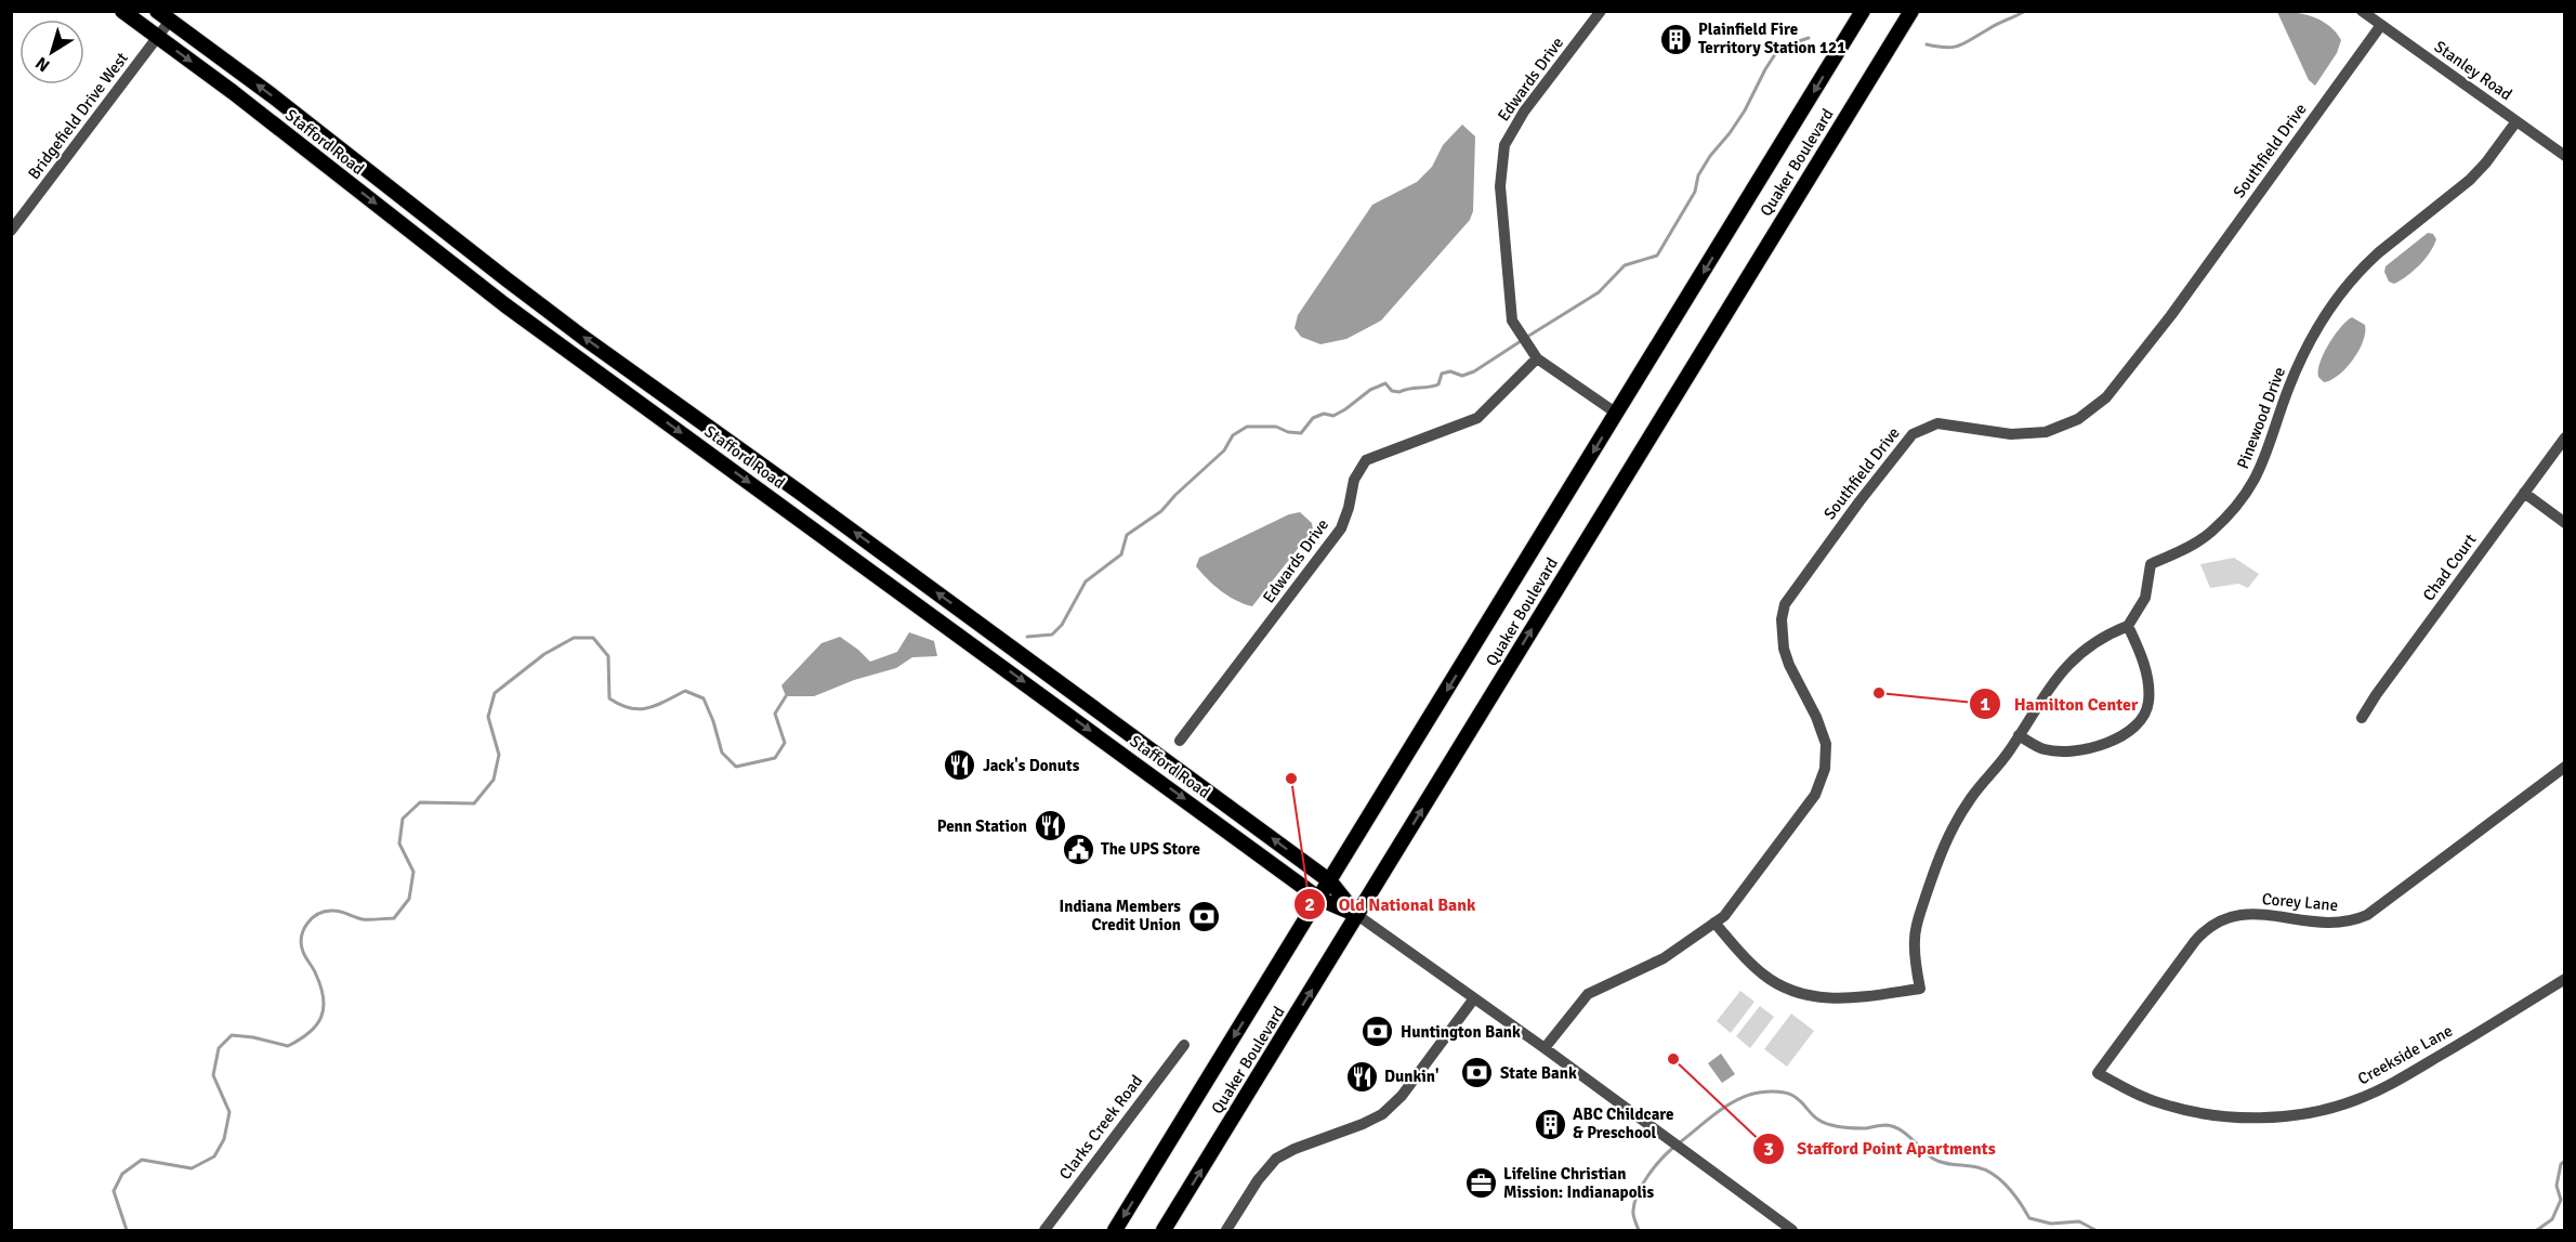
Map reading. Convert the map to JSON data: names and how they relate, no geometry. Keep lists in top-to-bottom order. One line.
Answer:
{"streets":{"main road":["Stafford Road","Quaker Boulevard"],"street":["Stanley Road","Edwards Drive","Bridgefield Drive West","Southfield Drive","Pinewood Drive","Chad Court","Corey Lane","Creekside Lane","Clarks Creek Road"]},"crossings":[["Stanley Road","Southfield Drive"],["Stanley Road","Pinewood Drive"],["Edwards Drive","Quaker Boulevard"],["Bridgefield Drive West","Stafford Road"],["Stafford Road","Southfield Drive"],["Stafford Road","Quaker Boulevard"],["Southfield Drive","Pinewood Drive"],["Corey Lane","Creekside Lane"]],"places":{"building":["Plainfield Fire Territory Station 121","ABC Childcare & Preschool"],"other":["Hamilton Center","Old National Bank","Stafford Point Apartments"],"restaurant":["Jack's Donuts","Penn Station","Dunkin'"],"public building":["The UPS Store"],"bank":["Indiana Members Credit Union","Huntington Bank","State Bank"],"office":["Lifeline Christian Mission: Indianapolis"]},"north":"bottom left"}
